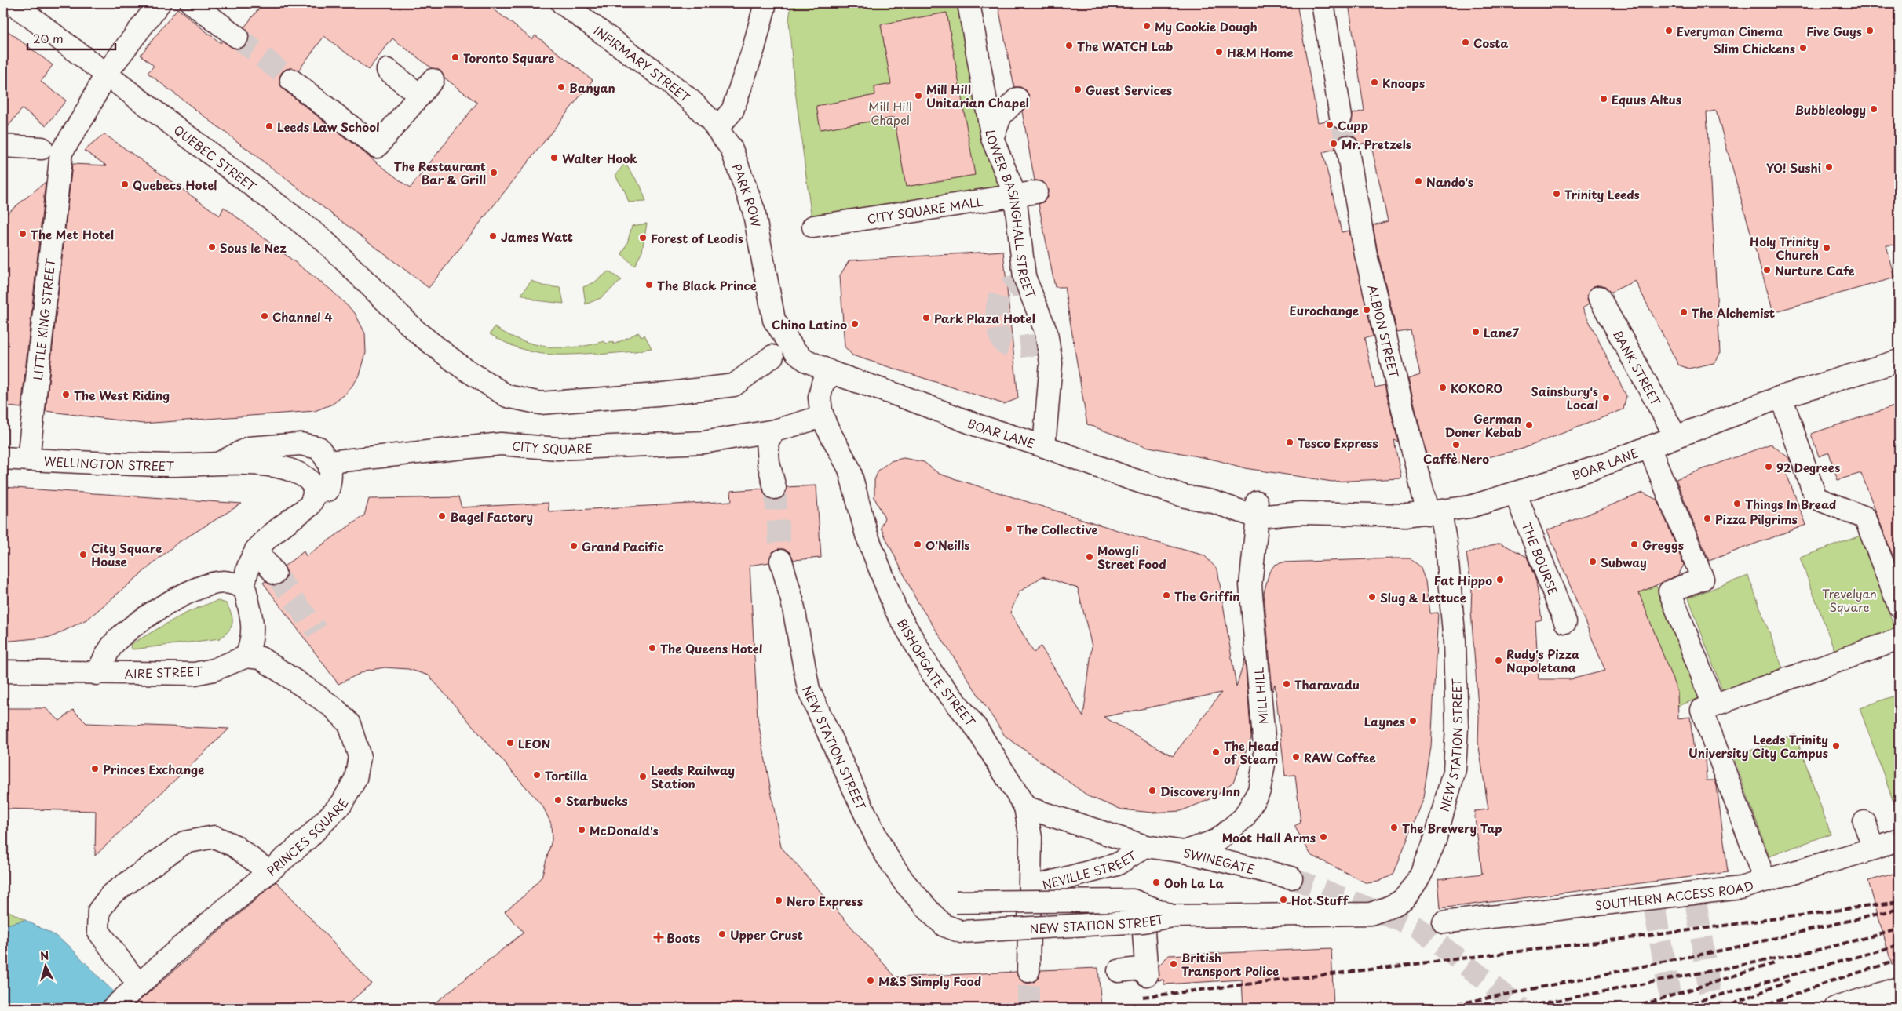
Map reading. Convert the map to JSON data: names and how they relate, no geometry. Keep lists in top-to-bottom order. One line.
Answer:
{"streets":{"street":["INFIRMARY STREET","QUEBEC STREET","PARK ROW","CITY SQUARE MALL","LOWER BASINGHALL STREET","LITTLE KING STREET","ALBION STREET","BANK STREET","BOAR LANE","CITY SQUARE","WELLINGTON STREET","THE BOURSE","BISHOPGATE STREET","AIRE STREET","MILL HILL","NEW STATION STREET","PRINCES SQUARE","SWINEGATE","NEVILLE STREET","SOUTHERN ACCESS ROAD"]},"crossings":[["INFIRMARY STREET","PARK ROW"],["QUEBEC STREET","LITTLE KING STREET"],["PARK ROW","BOAR LANE"],["CITY SQUARE MALL","LOWER BASINGHALL STREET"],["LOWER BASINGHALL STREET","BOAR LANE"],["LITTLE KING STREET","WELLINGTON STREET"],["ALBION STREET","BOAR LANE"],["ALBION STREET","NEW STATION STREET"],["BANK STREET","BOAR LANE"],["BOAR LANE","THE BOURSE"],["BOAR LANE","MILL HILL"],["BOAR LANE","NEW STATION STREET"],["CITY SQUARE","WELLINGTON STREET"],["BISHOPGATE STREET","NEVILLE STREET"],["AIRE STREET","PRINCES SQUARE"],["MILL HILL","SWINEGATE"],["SWINEGATE","NEVILLE STREET"]],"parks":["Mill Hill Chapel","Trevelyan Square"],"places":{"other":["My Cookie Dough","Everyman Cinema","Five Guys","Costa","The WATCH Lab","Slim Chickens","H&M Home","Toronto Square","Knoops","Banyan","Guest Services","Mill Hill Unitarian Chapel","Equus Altus","Bubbleology","Cupp","Leeds Law School","Mr. Pretzels","Walter Hook","YO! Sushi","The Restaurant Bar & Grill","Nando's","Quebecs Hotel","Trinity Leeds","The Met Hotel","James Watt","Forest of Leodis","Sous le Nez","Holy Trinity Church","Nurture Cafe","The Black Prince","Eurochange","The Alchemist","Channel 4","Park Plaza Hotel","Chino Latino","Lane7","KOKORO","The West Riding","Sainsbury's Local","German Doner Kebab","Tesco Express","Caffè Nero","92 Degrees","Things In Bread","Bagel Factory","Pizza Pilgrims","The Collective","O'Neills","Greggs","Grand Pacific","City Square House","Mowgli Street Food","Subway","Fat Hippo","The Griffin","Slug & Lettuce","The Queens Hotel","Rudy's Pizza Napoletana","Tharavadu","Laynes","LEON","Leeds Trinity University City Campus","The Head of Steam","RAW Coffee","Princes Exchange","Tortilla","Leeds Railway Station","Discovery Inn","Starbucks","The Brewery Tap","McDonald's","Moot Hall Arms","Ooh La La","Hot Stuff","Nero Express","Upper Crust","British Transport Police","M&S Simply Food"],"health":["Boots"]},"scale_bar":"20 m","north":"top"}
